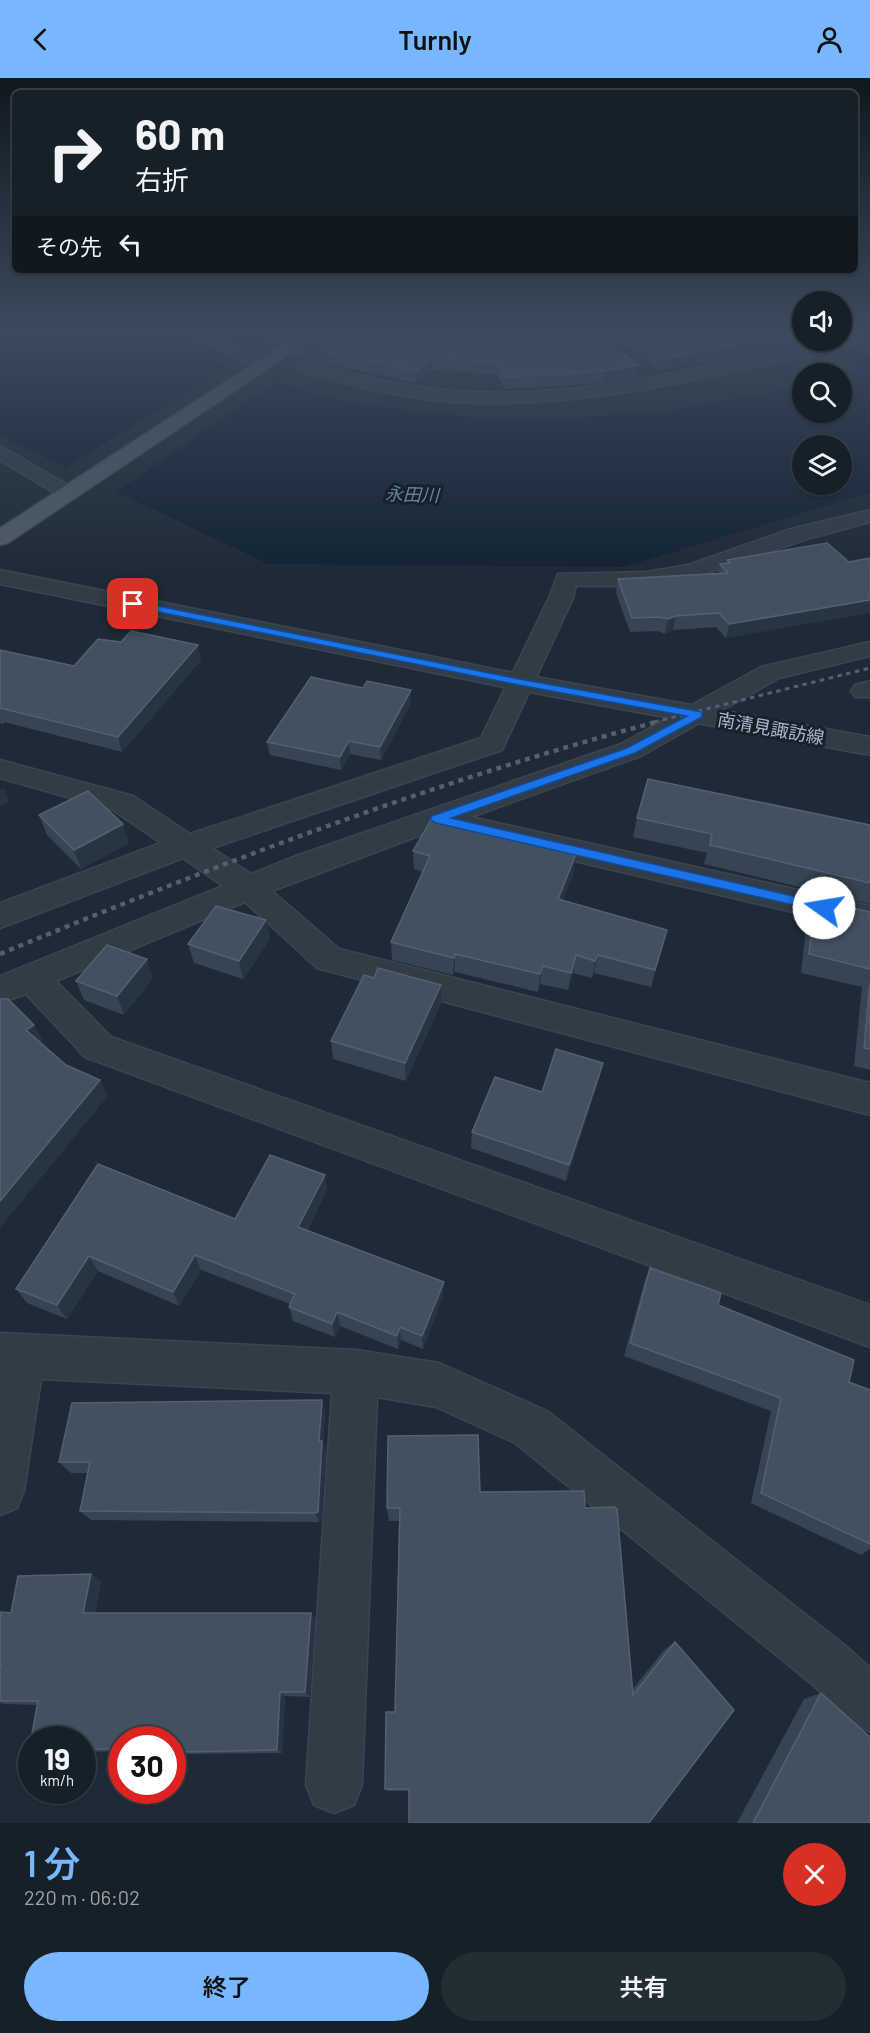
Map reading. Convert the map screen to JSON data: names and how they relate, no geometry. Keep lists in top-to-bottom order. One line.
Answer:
{"streets":{"street":["南清見諏訪線"]},"water":["永田川"],"page":{"header":"Turnly","turn":["60 m","右折"],"then":"その先","speed":"19 km/h","limit":"30","heading":["1 分","220 m · 06:02"],"buttons":["終了","共有"]}}
